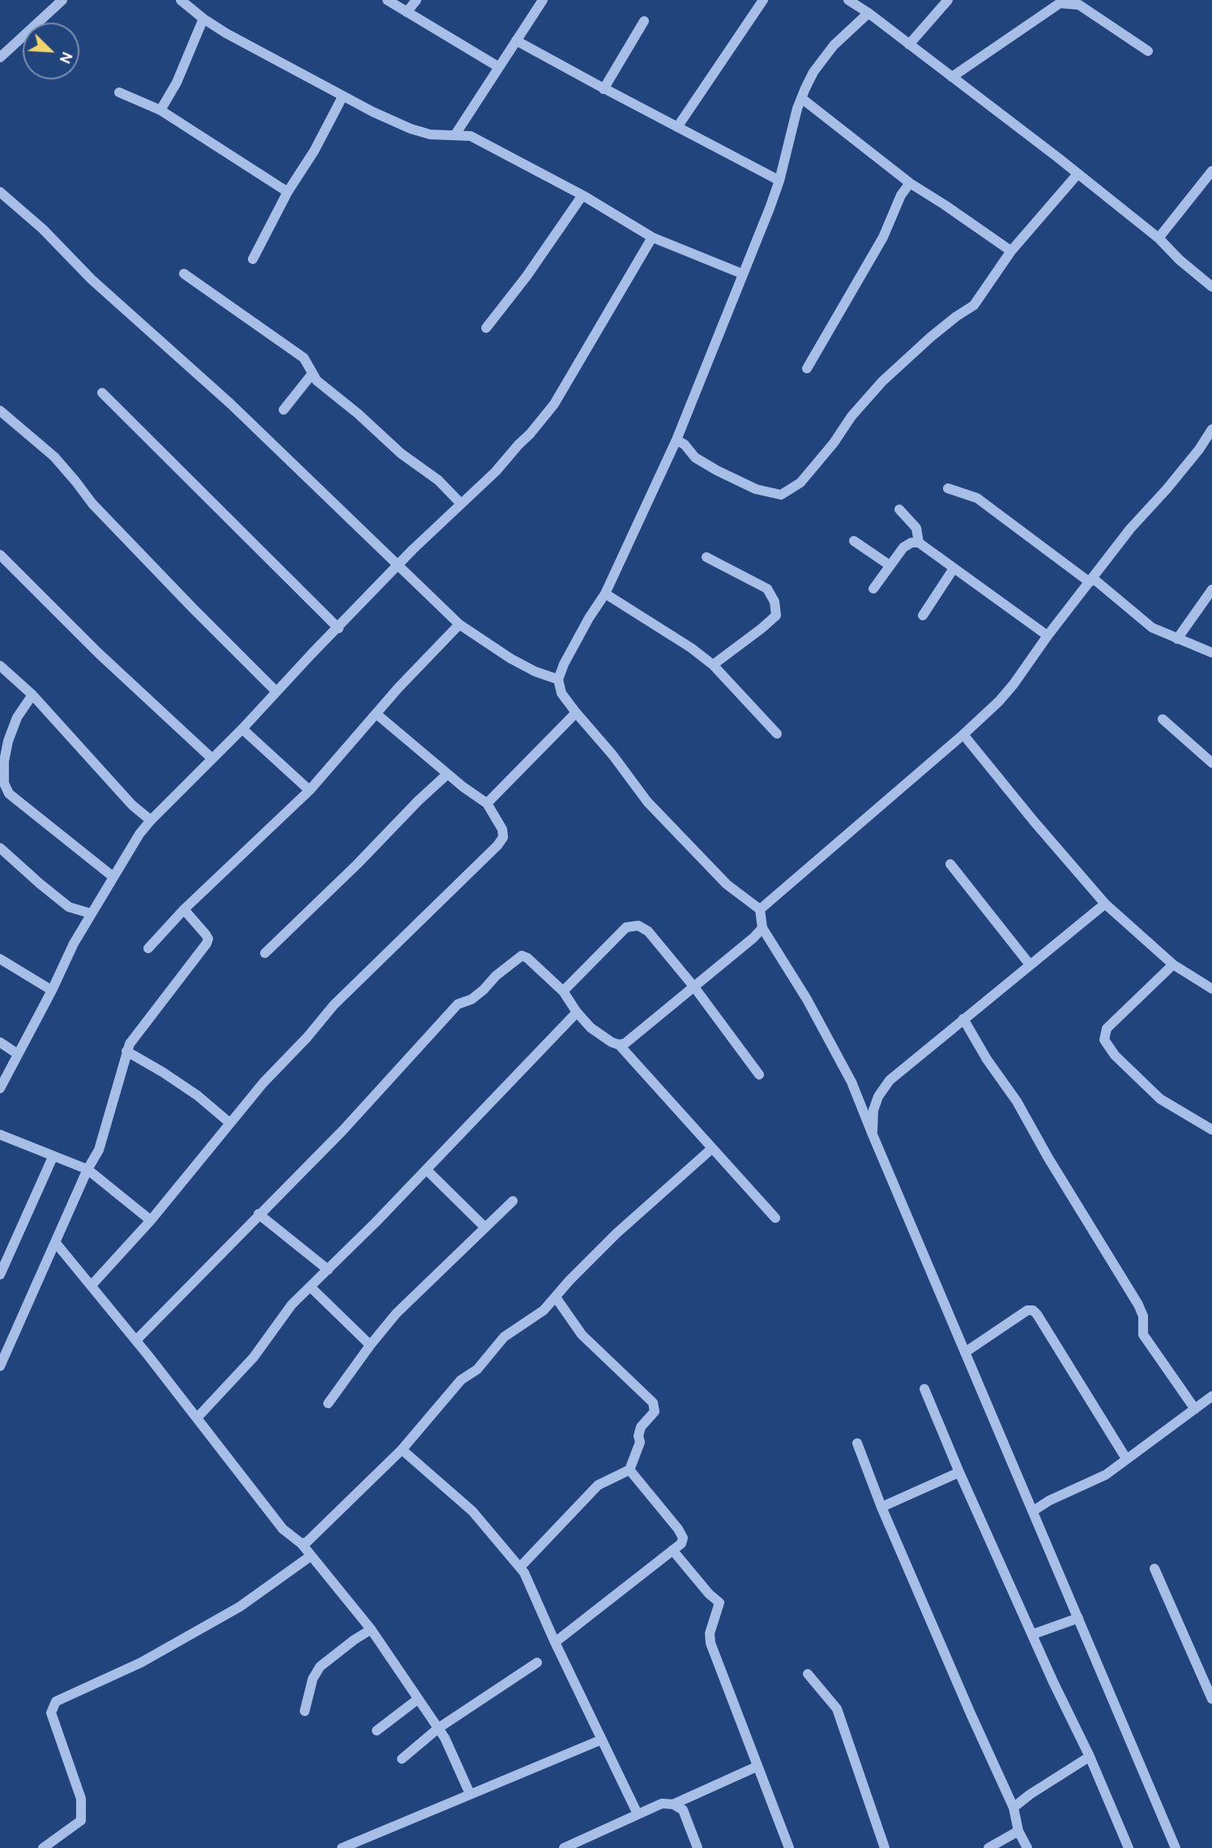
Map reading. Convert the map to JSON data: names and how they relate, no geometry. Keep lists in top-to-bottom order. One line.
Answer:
{"north":"bottom right"}
